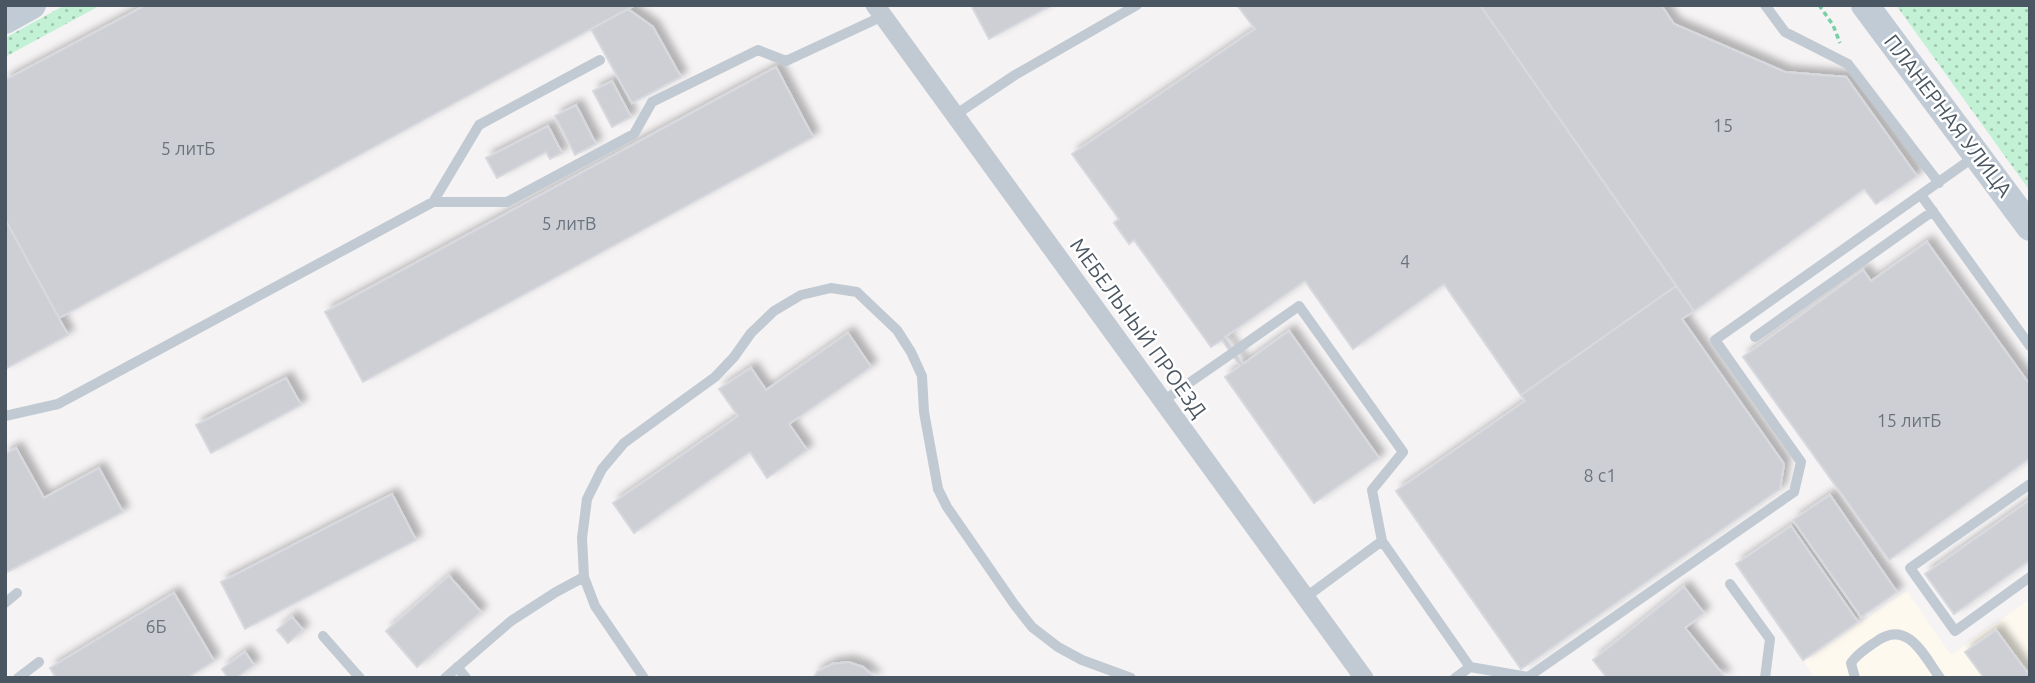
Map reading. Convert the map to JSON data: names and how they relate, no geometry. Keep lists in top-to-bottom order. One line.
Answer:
{"streets":{"main road":["ПЛАНЕРНАЯ УЛИЦА"],"street":["МЕБЕЛЬНЫЙ ПРОЕЗД"]},"house_numbers":["15","5 литБ","5 литВ","4","15 литБ","8 с1","6Б"]}
